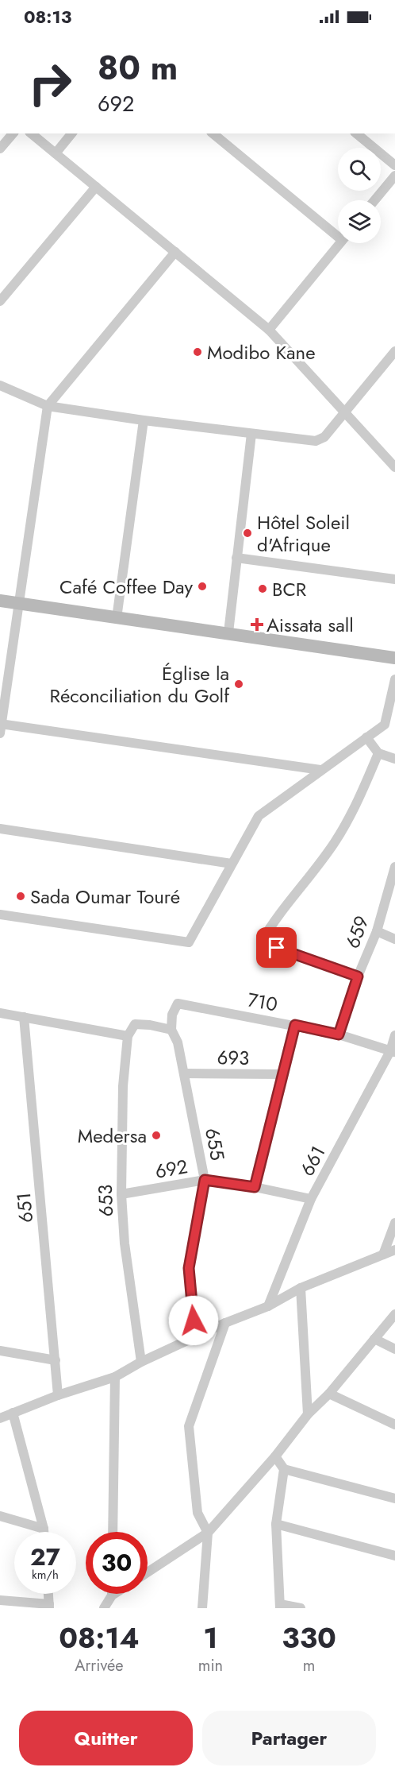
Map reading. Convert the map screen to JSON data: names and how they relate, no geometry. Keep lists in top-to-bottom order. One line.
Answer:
{"streets":{"street":["659","710","693","655","661","692","653","651"]},"crossings":[["659","710"],["710","655"],["710","661"],["693","655"],["655","692"],["661","692"],["692","653"]],"places":{"other":["Modibo Kane","Hôtel Soleil d'Afrique","Café Coffee Day","BCR","Église la Réconciliation du Golf","Sada Oumar Touré","Medersa"],"health":["Aissata sall"]},"page":{"status":"08:13","turn":["80 m","692"],"speed":"27 km/h","limit":"30","eta":["08:14","Arrivée","1","min","330","m"],"buttons":["Quitter","Partager"]}}
